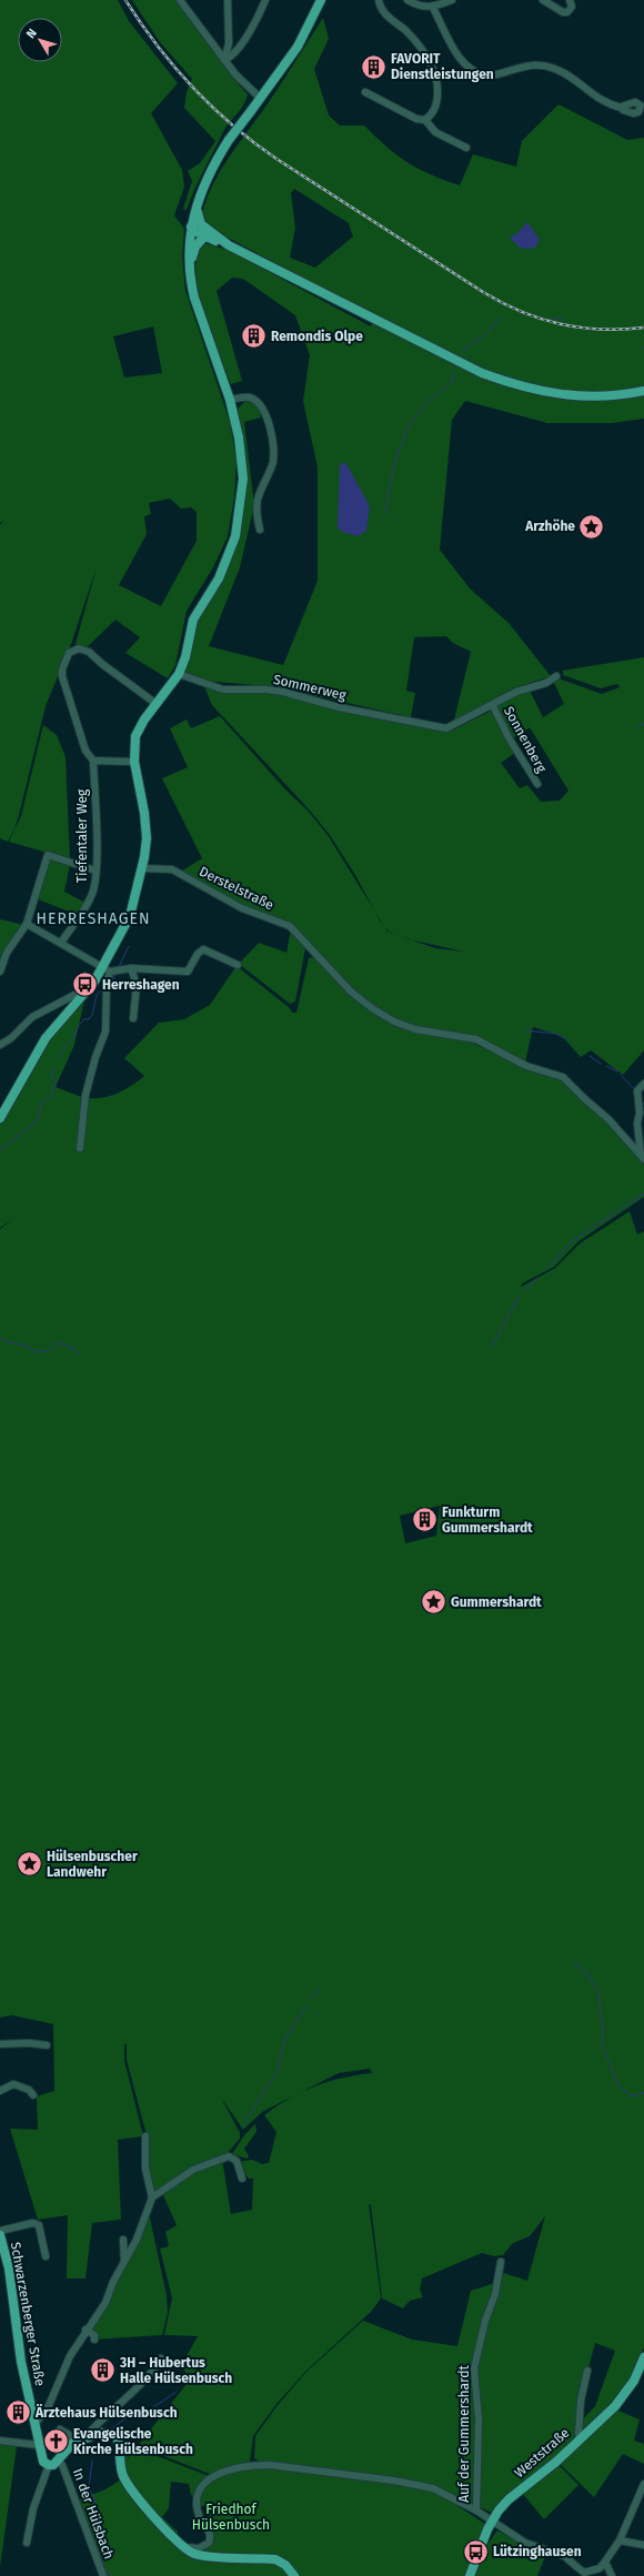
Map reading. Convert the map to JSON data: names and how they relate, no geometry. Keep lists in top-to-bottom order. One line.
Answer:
{"streets":{"main road":["Schwarzenberger Straße","Weststraße"],"street":["Sommerweg","Sonnenberg","Tiefentaler Weg","Derstelstraße","Auf der Gummershardt","In der Hülsbach"]},"crossings":[["Sommerweg","Sonnenberg"],["Auf der Gummershardt","Weststraße"]],"districts":["HERRESHAGEN"],"parks":["Friedhof Hülsenbusch"],"places":{"building":["FAVORIT Dienstleistungen","Remondis Olpe","Funkturm Gummershardt","3H – Hubertus Halle Hülsenbusch","Ärztehaus Hülsenbusch"],"place":["Arzhöhe","Gummershardt","Hülsenbuscher Landwehr"],"bus stop":["Herreshagen","Lützinghausen"],"church":["Evangelische Kirche Hülsenbusch"]},"north":"top left"}
